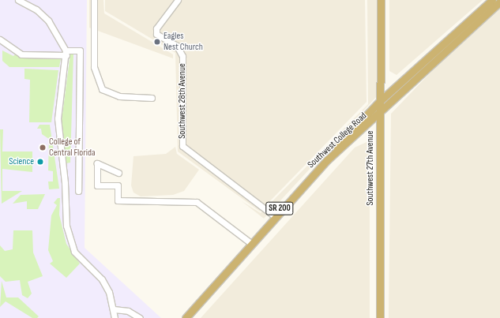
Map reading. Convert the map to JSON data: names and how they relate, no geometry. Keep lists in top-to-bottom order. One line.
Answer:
{"streets":{"main road":["Southwest College Road","Southwest 27th Avenue","SR 200"],"street":["Southwest 28th Avenue"]},"crossings":[["Southwest 28th Avenue","Southwest College Road"],["Southwest College Road","Southwest 27th Avenue"]],"places":["Eagles Nest Church","College of Central Florida","Science"]}
